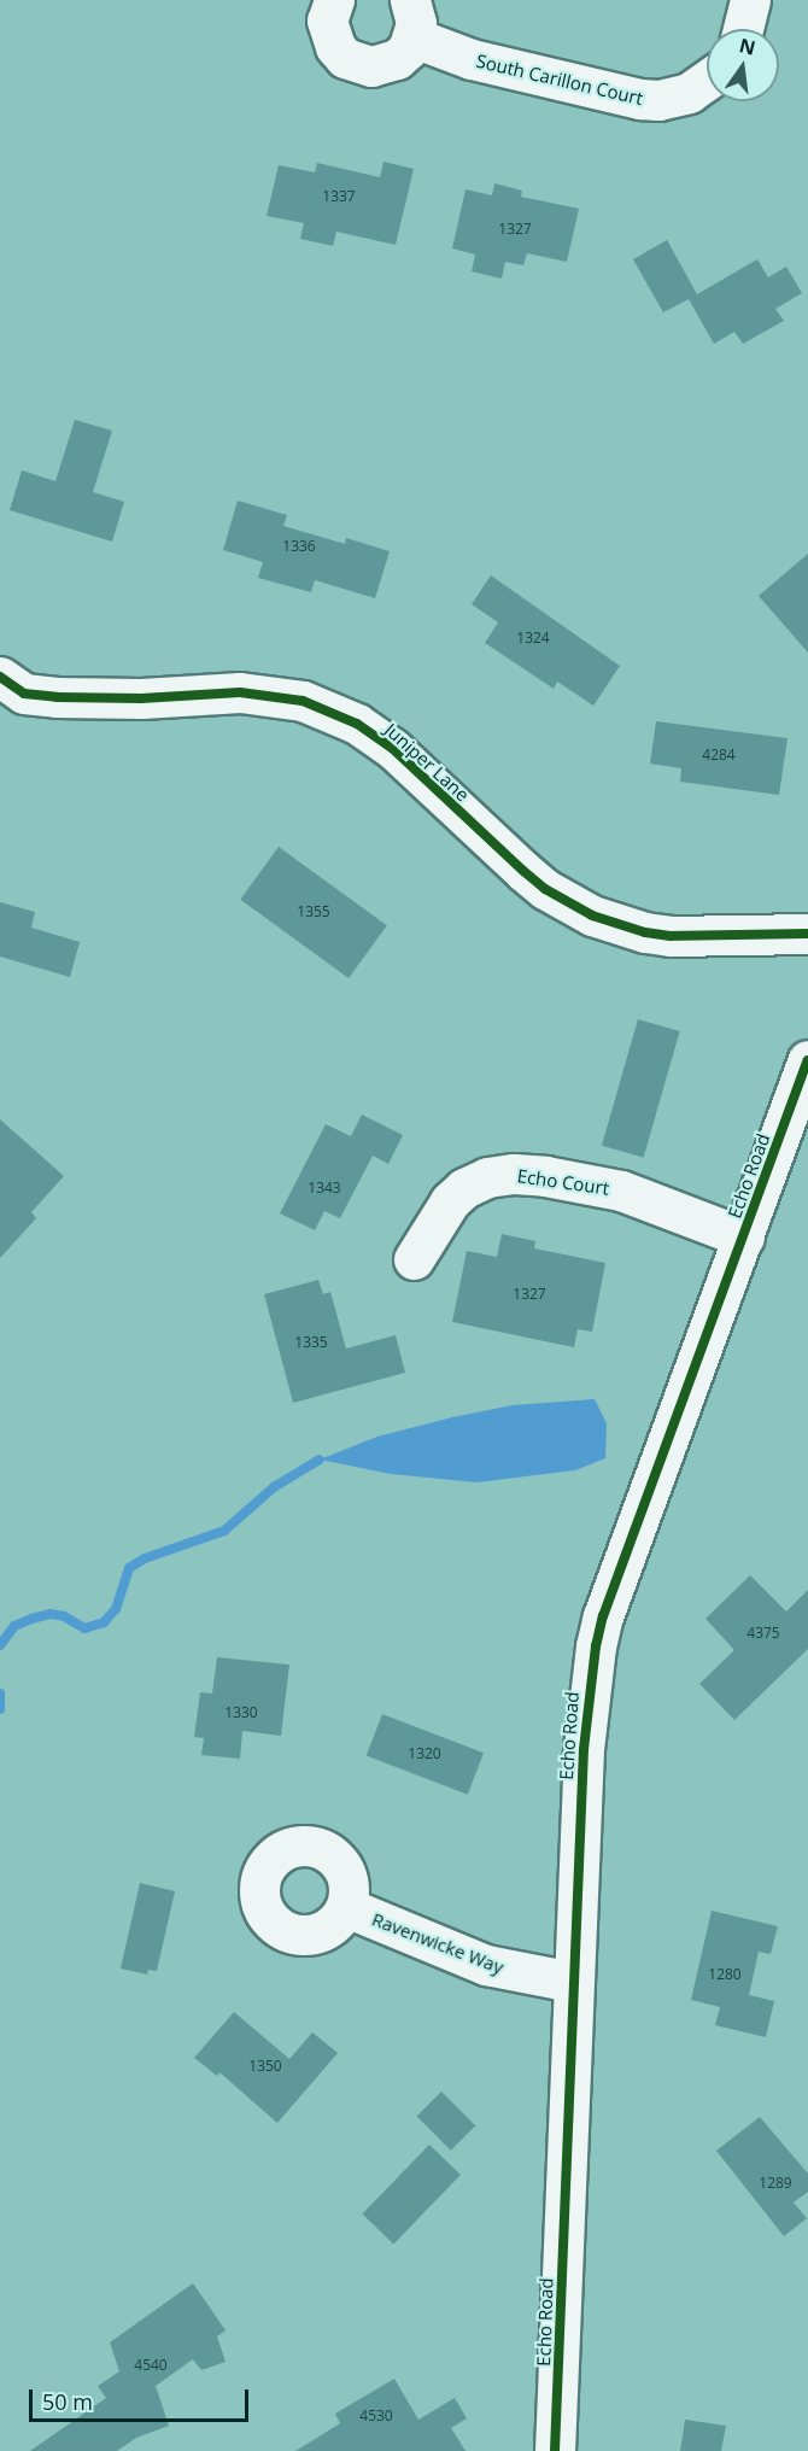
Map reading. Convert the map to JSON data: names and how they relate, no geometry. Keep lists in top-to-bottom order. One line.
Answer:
{"streets":{"street":["South Carillon Court","Juniper Lane","Echo Road","Echo Court","Ravenwicke Way"]},"crossings":[["Echo Road","Echo Court"],["Echo Road","Ravenwicke Way"]],"house_numbers":["1337","1327","1336","1324","4284","1355","1343","1327","1335","4375","1330","1320","1280","1350","1289","4540","4530"],"scale_bar":"50 m","north":"top"}
